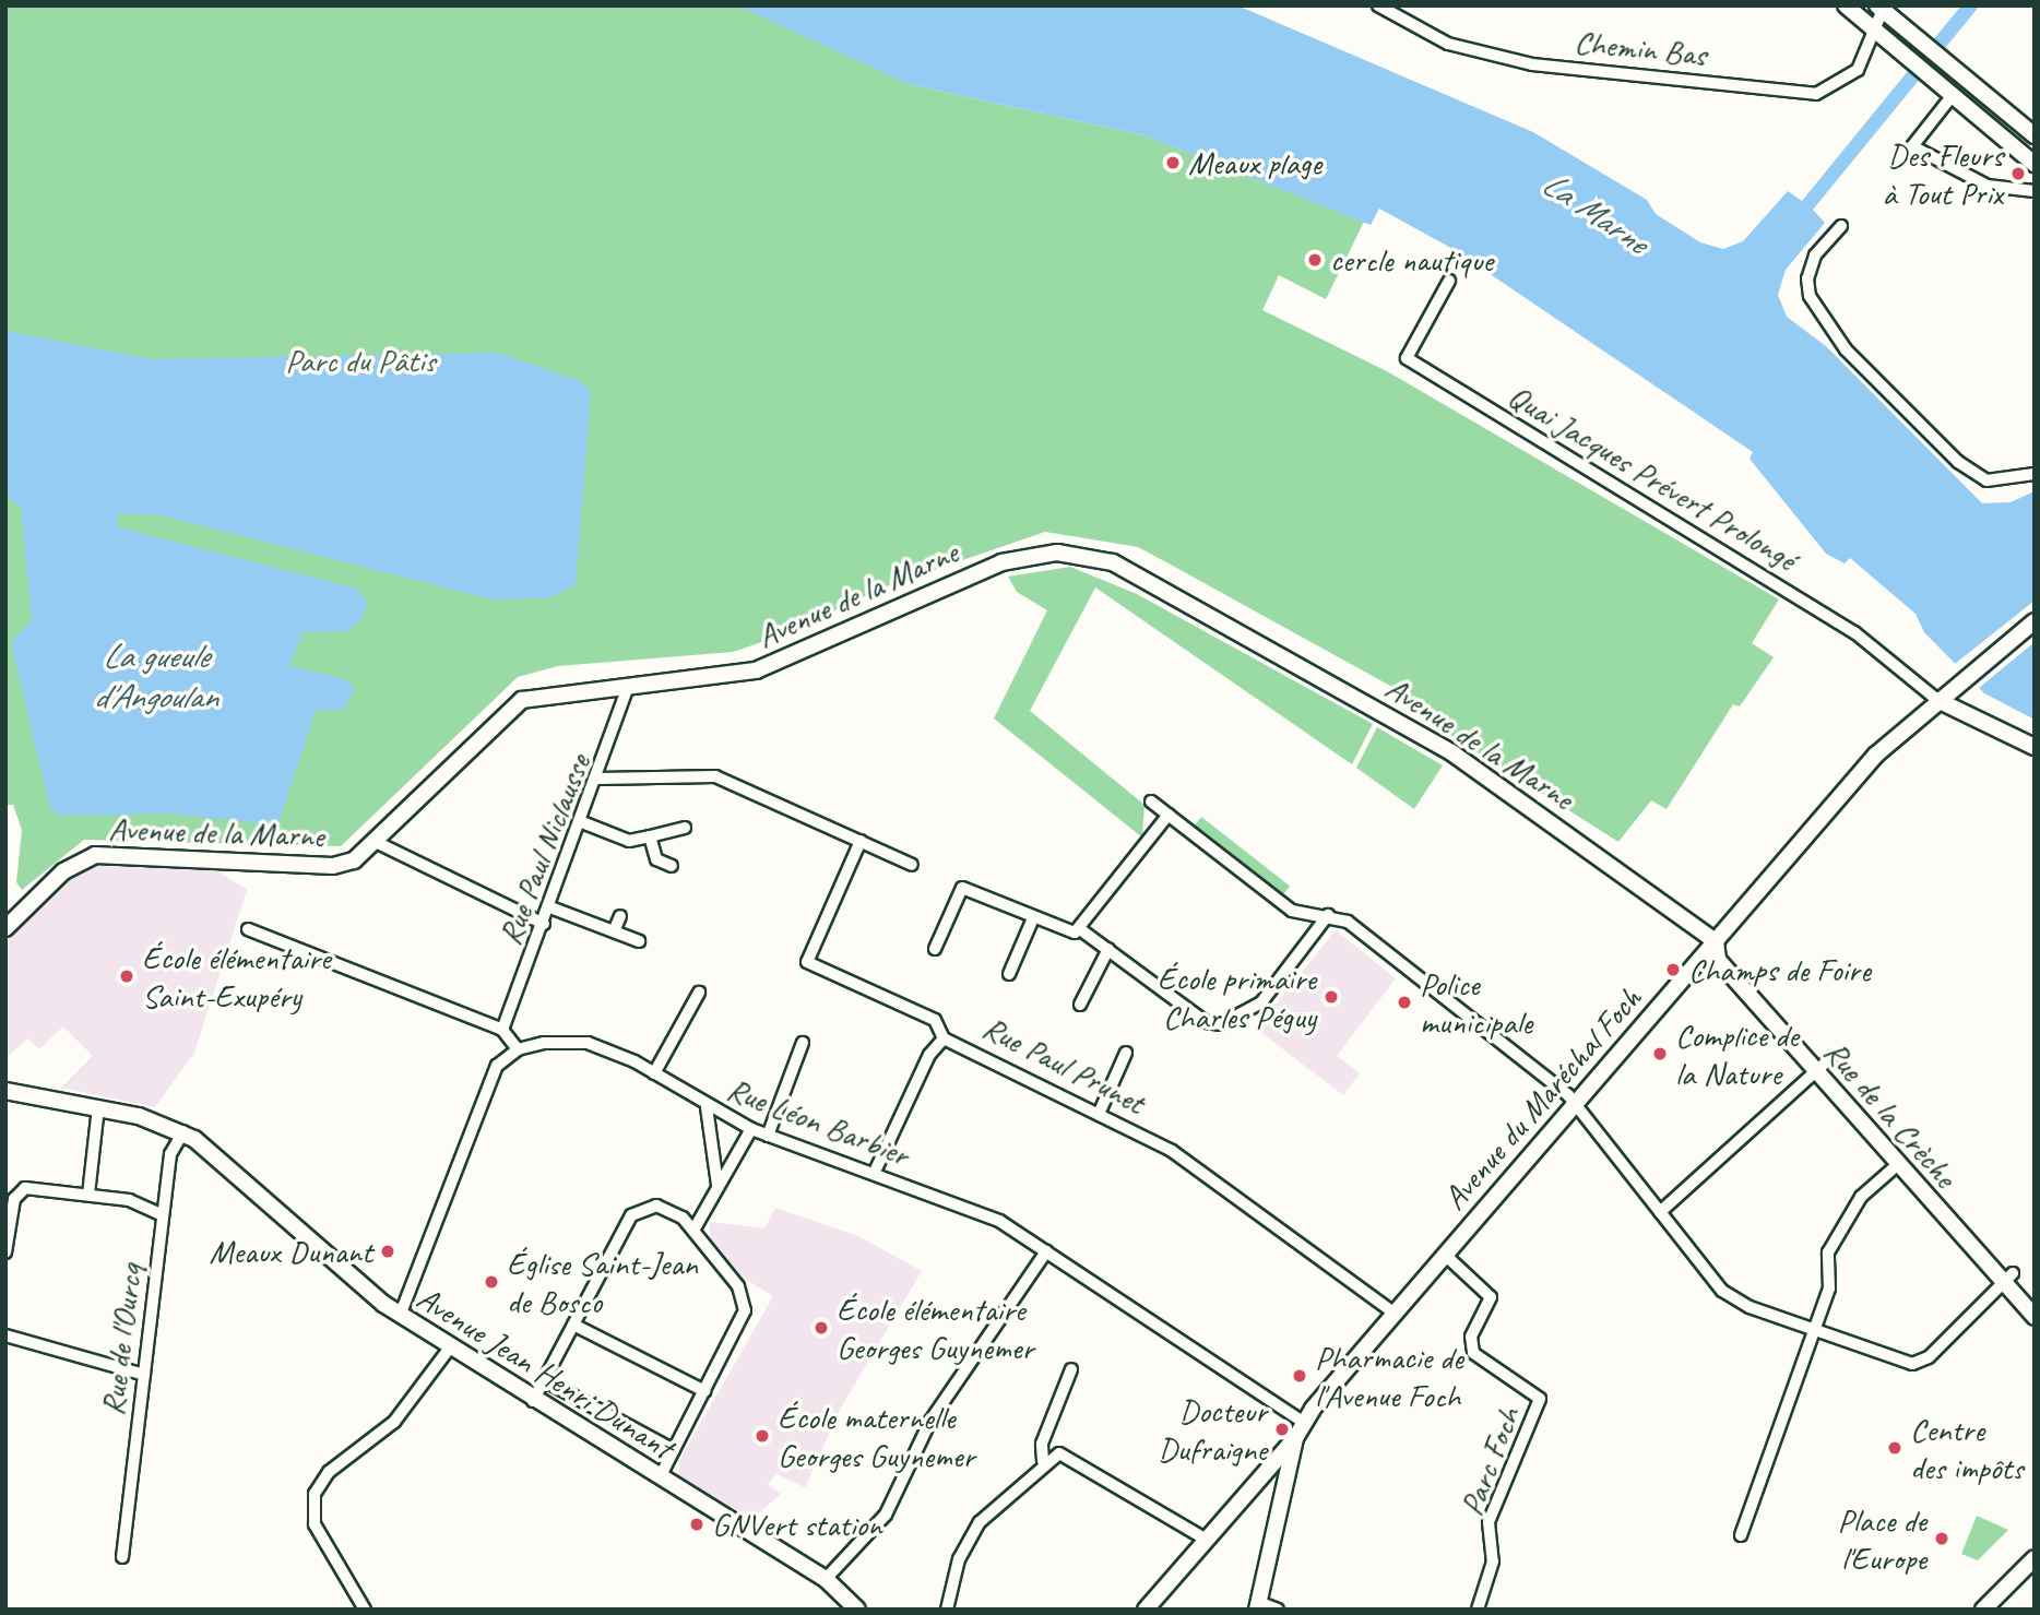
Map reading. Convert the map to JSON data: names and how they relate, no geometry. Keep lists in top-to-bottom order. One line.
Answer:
{"streets":{"street":["Chemin Bas","Quai Jacques Prévert Prolongé","Avenue de la Marne","Rue Paul Niclausse","Rue Paul Prunet","Avenue du Maréchal Foch","Rue de la Crèche","Rue Léon Barbier","Rue de l'Ourcq","Avenue Jean Henri Dunant","Parc Foch"]},"crossings":[["Quai Jacques Prévert Prolongé","Avenue du Maréchal Foch"],["Avenue de la Marne","Rue Paul Niclausse"],["Avenue de la Marne","Avenue du Maréchal Foch"],["Avenue de la Marne","Rue de la Crèche"],["Rue Paul Prunet","Avenue du Maréchal Foch"],["Avenue du Maréchal Foch","Rue de la Crèche"],["Avenue du Maréchal Foch","Rue Léon Barbier"],["Avenue du Maréchal Foch","Parc Foch"],["Rue de l'Ourcq","Avenue Jean Henri Dunant"]],"water":["La Marne","La gueule d'Angoulan"],"parks":["Parc du Pâtis"],"places":["Meaux plage","Des Fleurs à Tout Prix","cercle nautique","Champs de Foire","École élémentaire Saint-Exupéry","École primaire Charles Péguy","Police municipale","Complice de la Nature","Meaux Dunant","Église Saint-Jean de Bosco","École élémentaire Georges Guynemer","Pharmacie de l'Avenue Foch","Docteur Dufraigne","École maternelle Georges Guynemer","Centre des impôts","GNVert station","Place de l'Europe"]}
